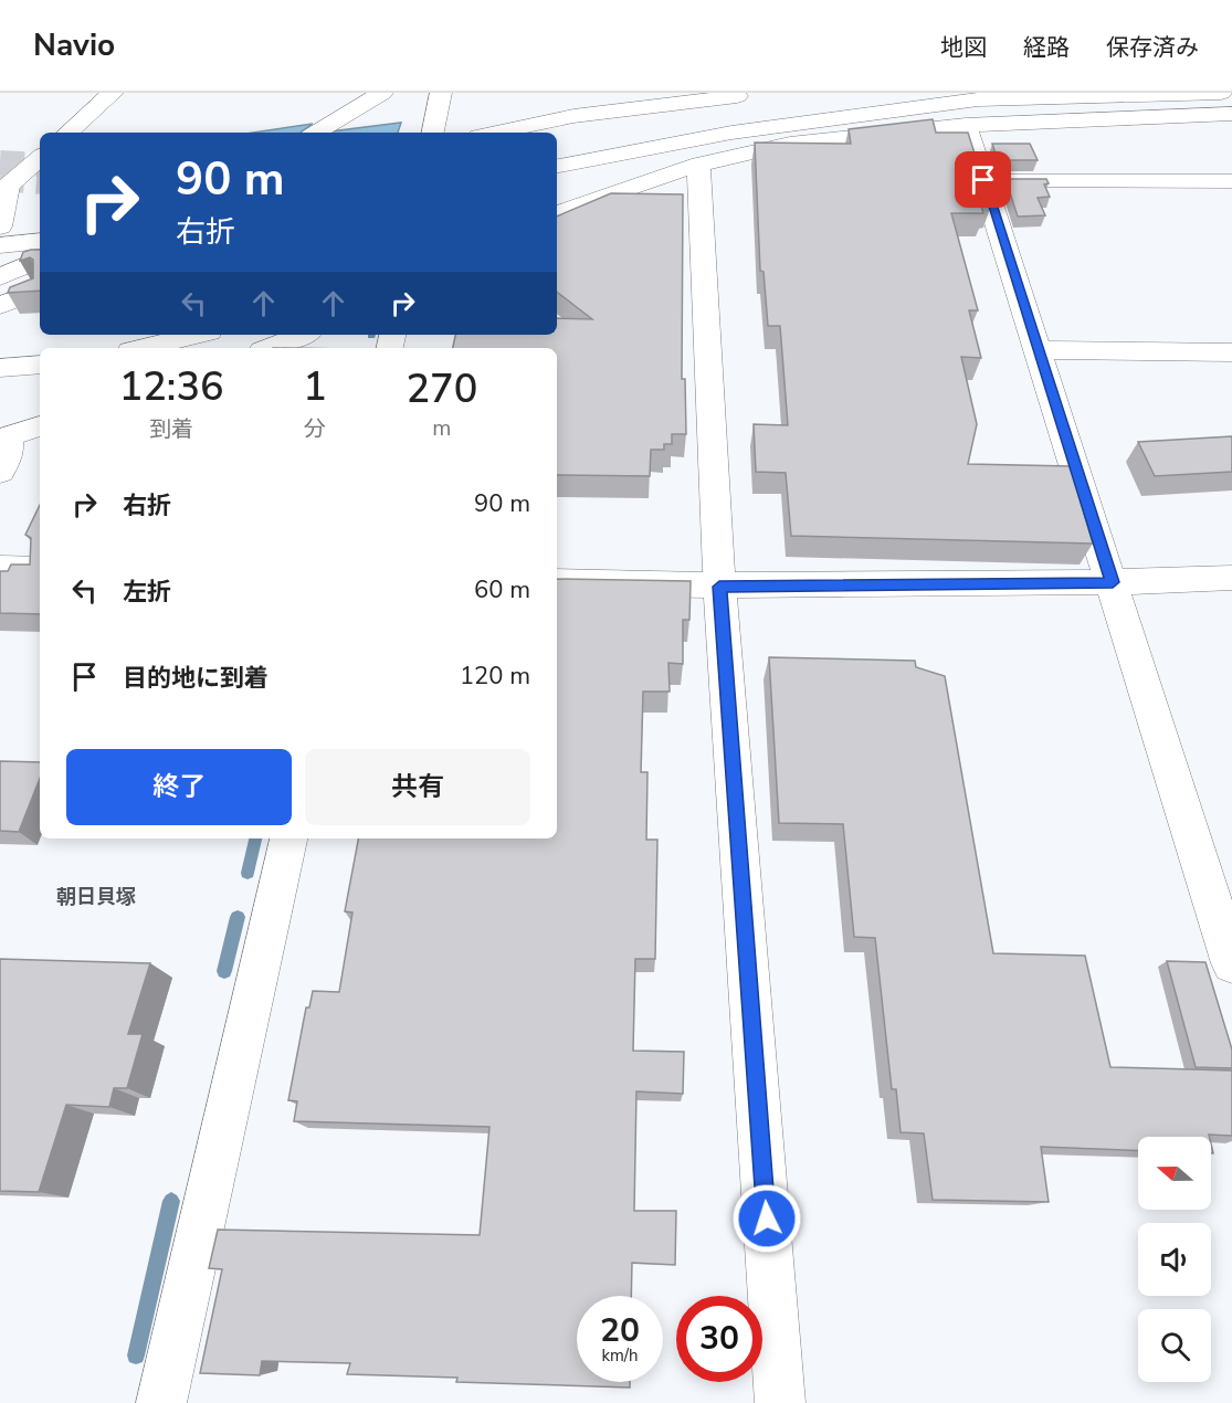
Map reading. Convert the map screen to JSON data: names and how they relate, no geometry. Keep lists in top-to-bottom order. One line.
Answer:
{"districts":["朝日貝塚"],"north":"left","page":{"header":"Navio","nav":["地図","経路","保存済み"],"turn":["90 m","右折"],"eta":["12:36","到着","1","分","270","m"],"list":[{"name":"右折","value":"90 m"},{"name":"左折","value":"60 m"},{"name":"目的地に到着","value":"120 m"}],"buttons":["終了","共有"],"speed":"20 km/h","limit":"30"}}
